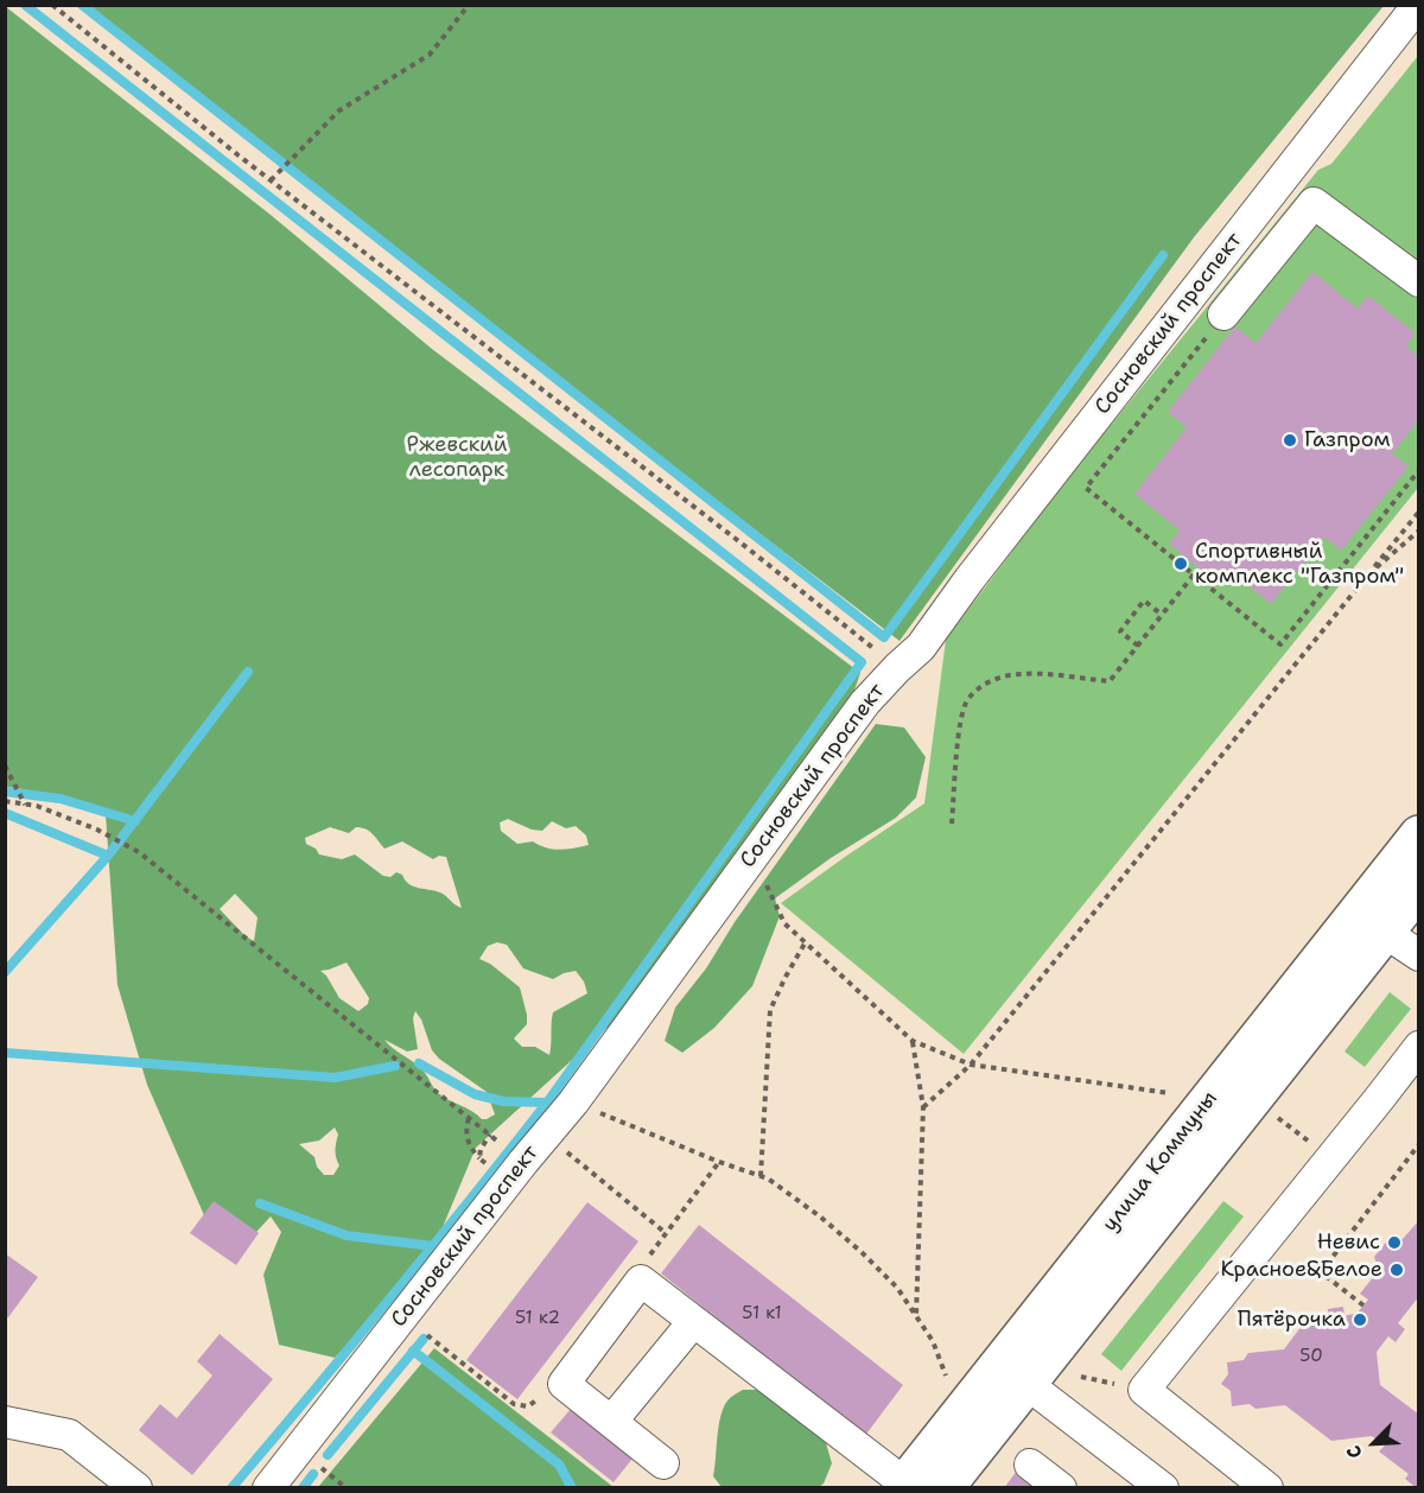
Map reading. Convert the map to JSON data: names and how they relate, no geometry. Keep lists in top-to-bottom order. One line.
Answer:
{"streets":{"main road":["улица Коммуны"],"street":["Сосновский проспект"]},"parks":["Ржевский лесопарк"],"places":["Газпром","Cпортивный комплекс \"Газпром\"","Невис","Красное&Белое","Пятёрочка"],"house_numbers":["51 к1","51 к2","50"],"north":"bottom left"}
